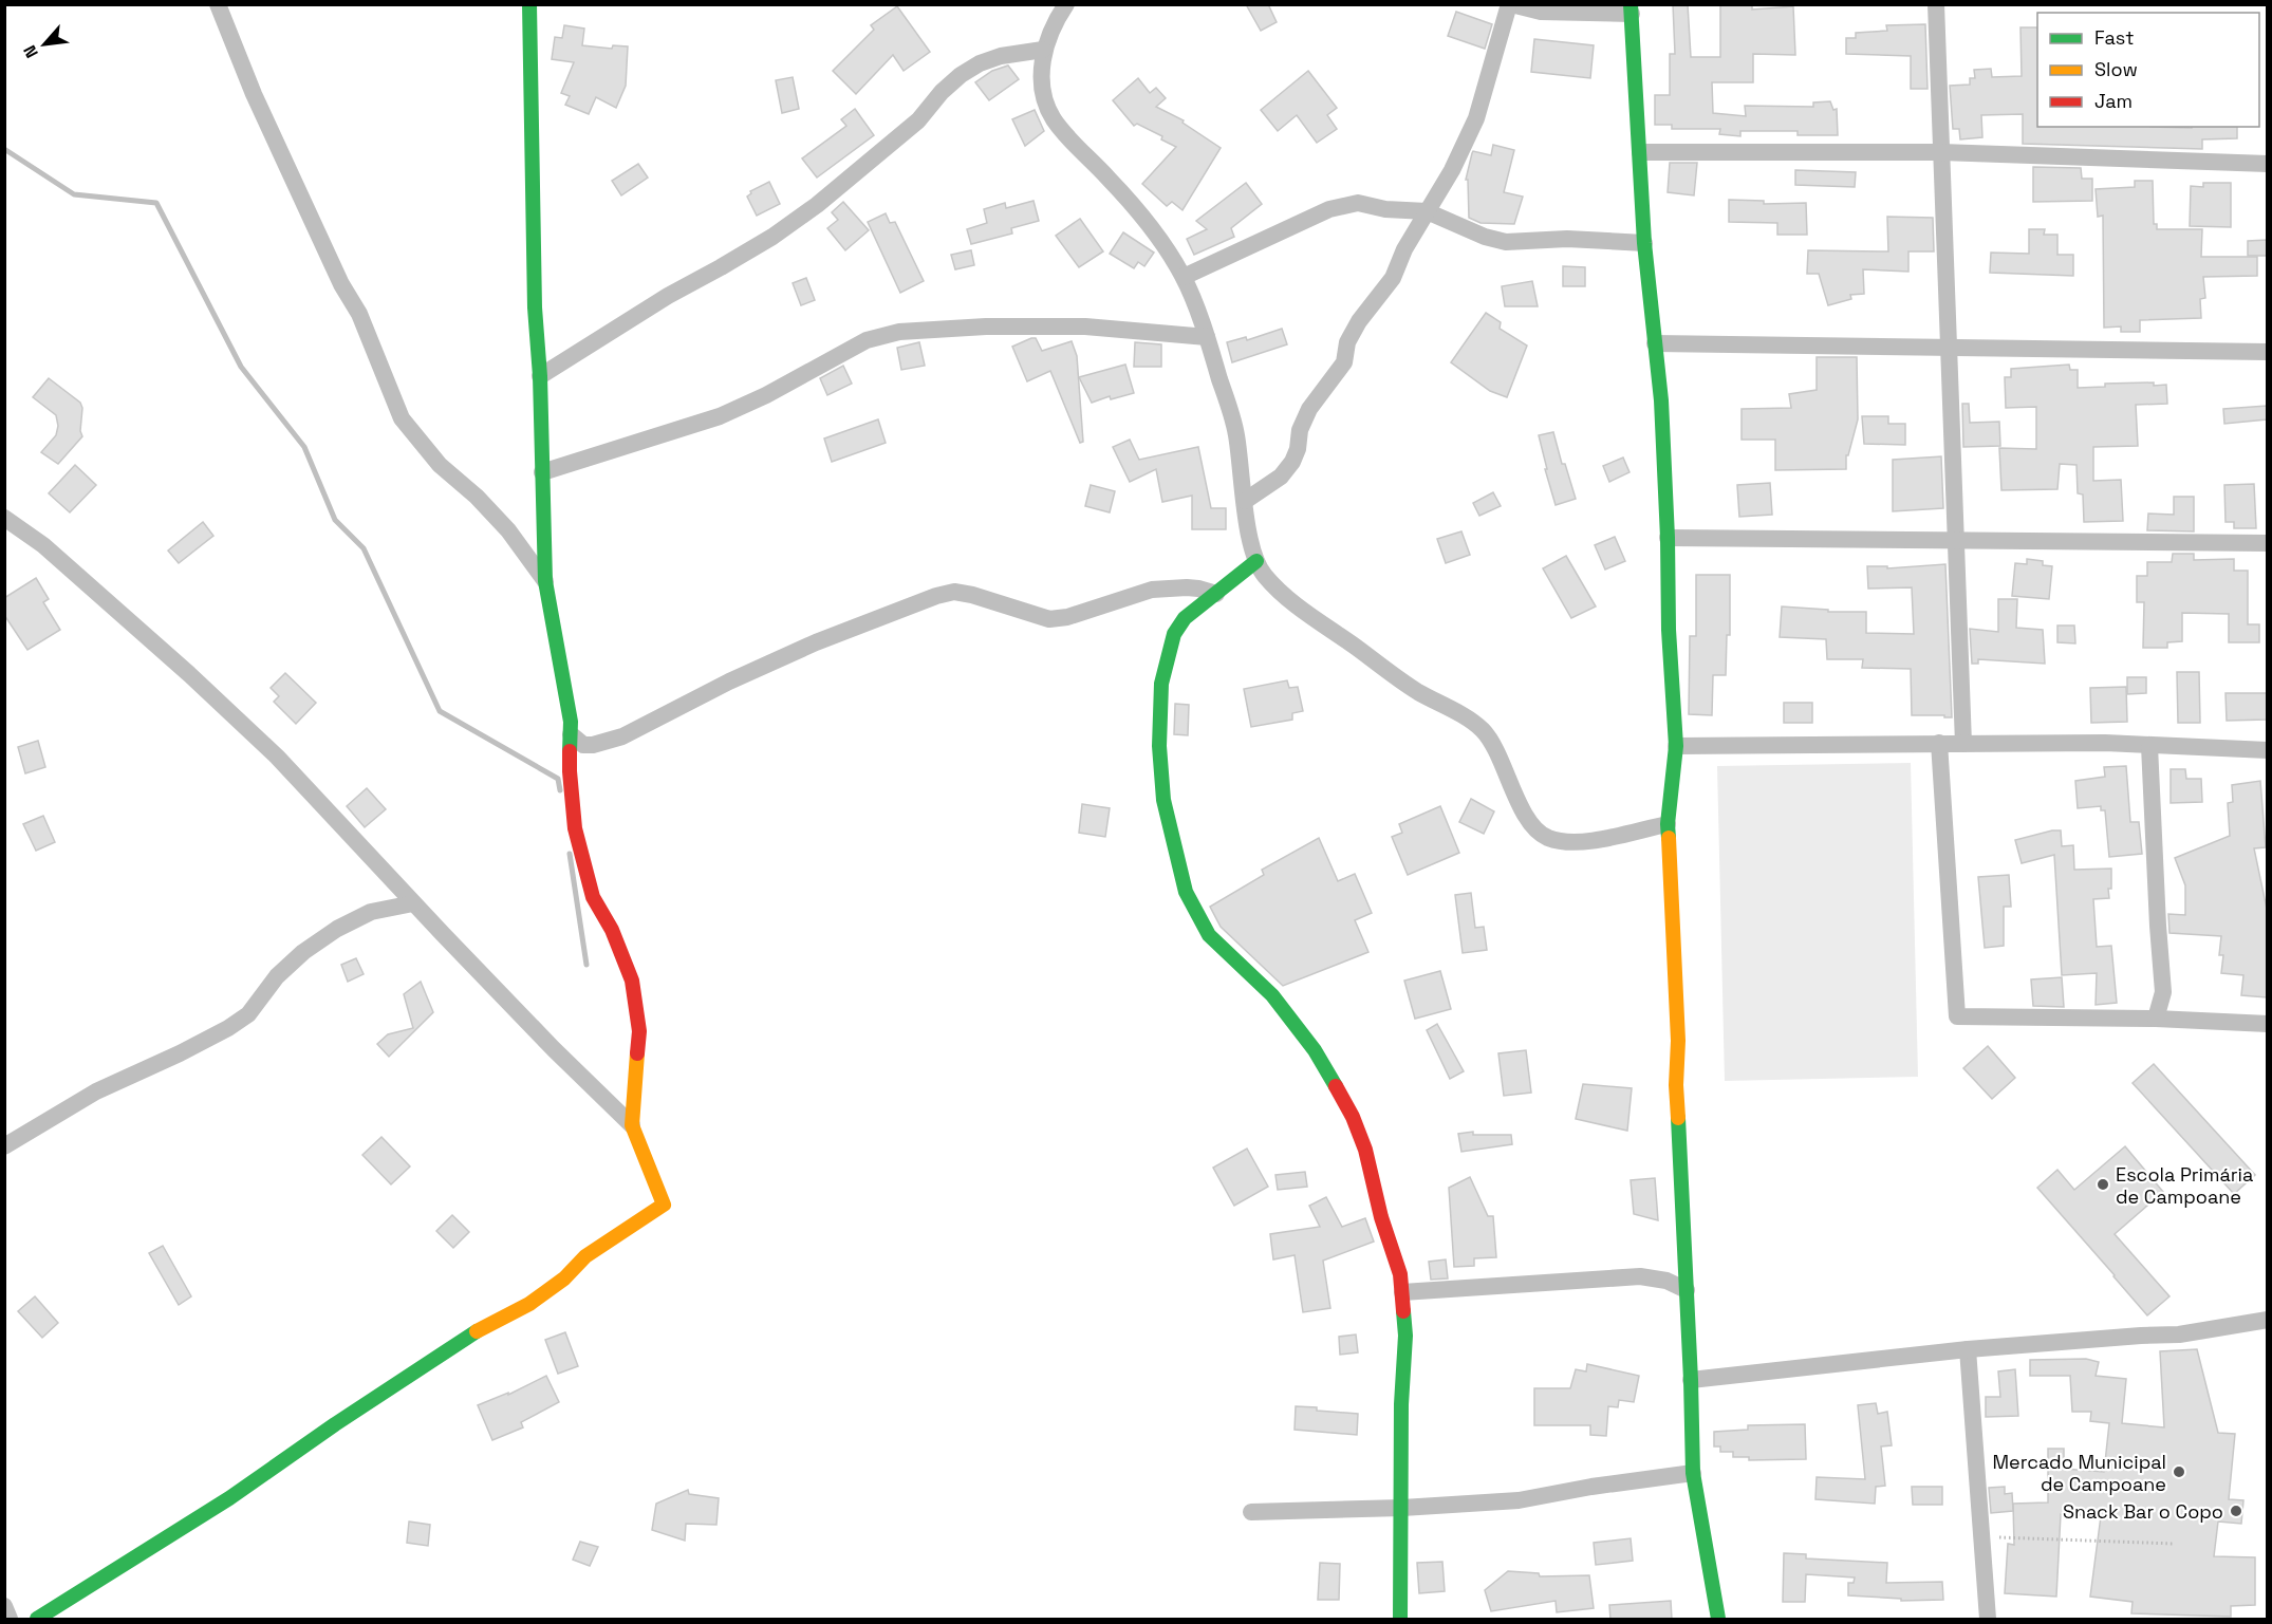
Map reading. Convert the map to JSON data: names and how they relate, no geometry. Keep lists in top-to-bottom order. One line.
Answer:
{"places":["Escola Primária de Campoane","Mercado Municipal de Campoane","Snack Bar o Copo"],"legend":["Fast","Slow","Jam"],"north":"bottom left"}
